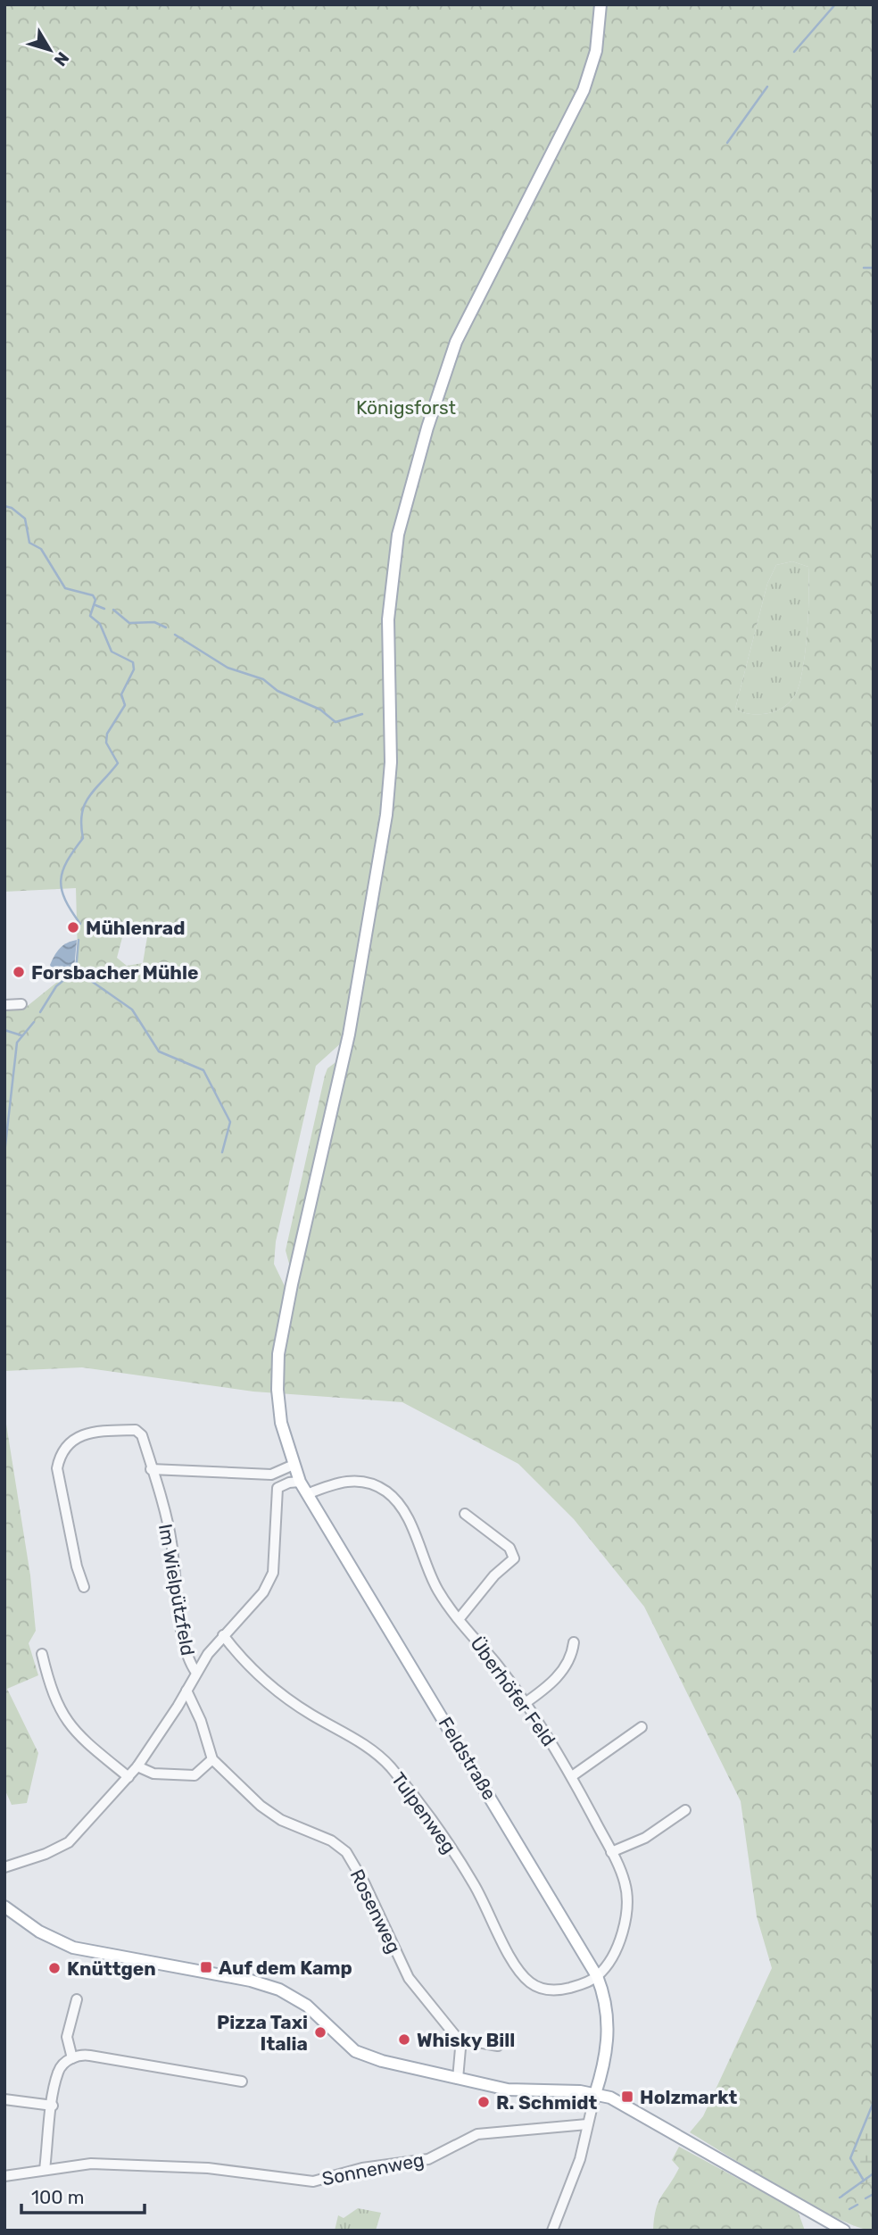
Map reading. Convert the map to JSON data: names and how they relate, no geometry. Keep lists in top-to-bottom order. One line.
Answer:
{"streets":{"main road":["Feldstraße"],"street":["Im Wielpützfeld","Überhöfer Feld","Tulpenweg","Rosenweg","Sonnenweg"]},"crossings":[["Überhöfer Feld","Feldstraße"],["Überhöfer Feld","Tulpenweg"],["Feldstraße","Tulpenweg"]],"parks":["Königsforst"],"places":{"other":["Mühlenrad","Forsbacher Mühle","Knüttgen","Pizza Taxi Italia","Whisky Bill","R. Schmidt"],"transit":["Auf dem Kamp","Holzmarkt"]},"scale_bar":"100 m","north":"bottom right"}
